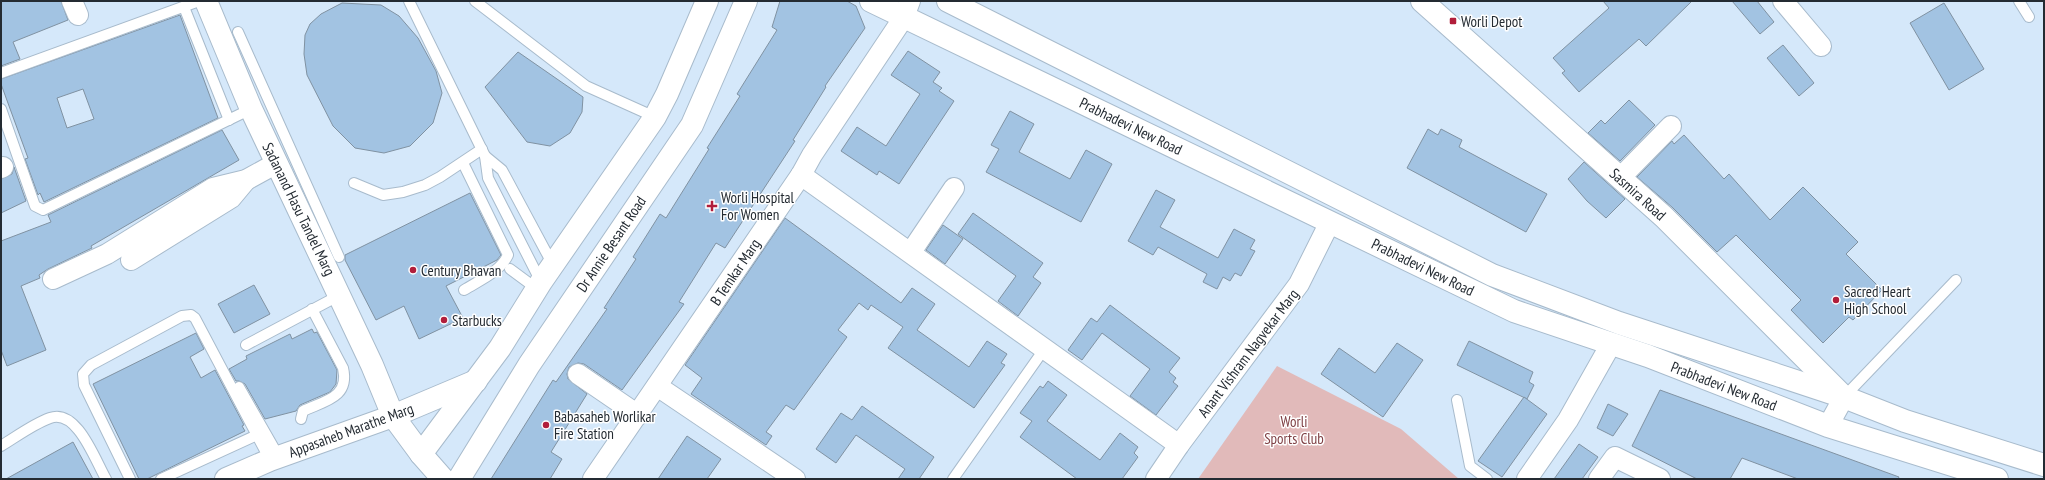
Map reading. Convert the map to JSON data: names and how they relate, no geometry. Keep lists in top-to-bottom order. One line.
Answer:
{"streets":{"main road":["Prabhadevi New Road","Sasmira Road","Sadanand Hasu Tandel Marg","Dr Annie Besant Road","Appasaheb Marathe Marg"],"street":["B Temkar Marg","Anant Vishram Nagvekar Marg"]},"crossings":[["Prabhadevi New Road","Sasmira Road"],["Prabhadevi New Road","B Temkar Marg"],["Prabhadevi New Road","Anant Vishram Nagvekar Marg"],["Sadanand Hasu Tandel Marg","Appasaheb Marathe Marg"]],"parks":["Worli Sports Club"],"places":{"transit":["Worli Depot"],"health":["Worli Hospital For Women"],"other":["Century Bhavan","Sacred Heart High School","Starbucks","Babasaheb Worlikar Fire Station"]}}
